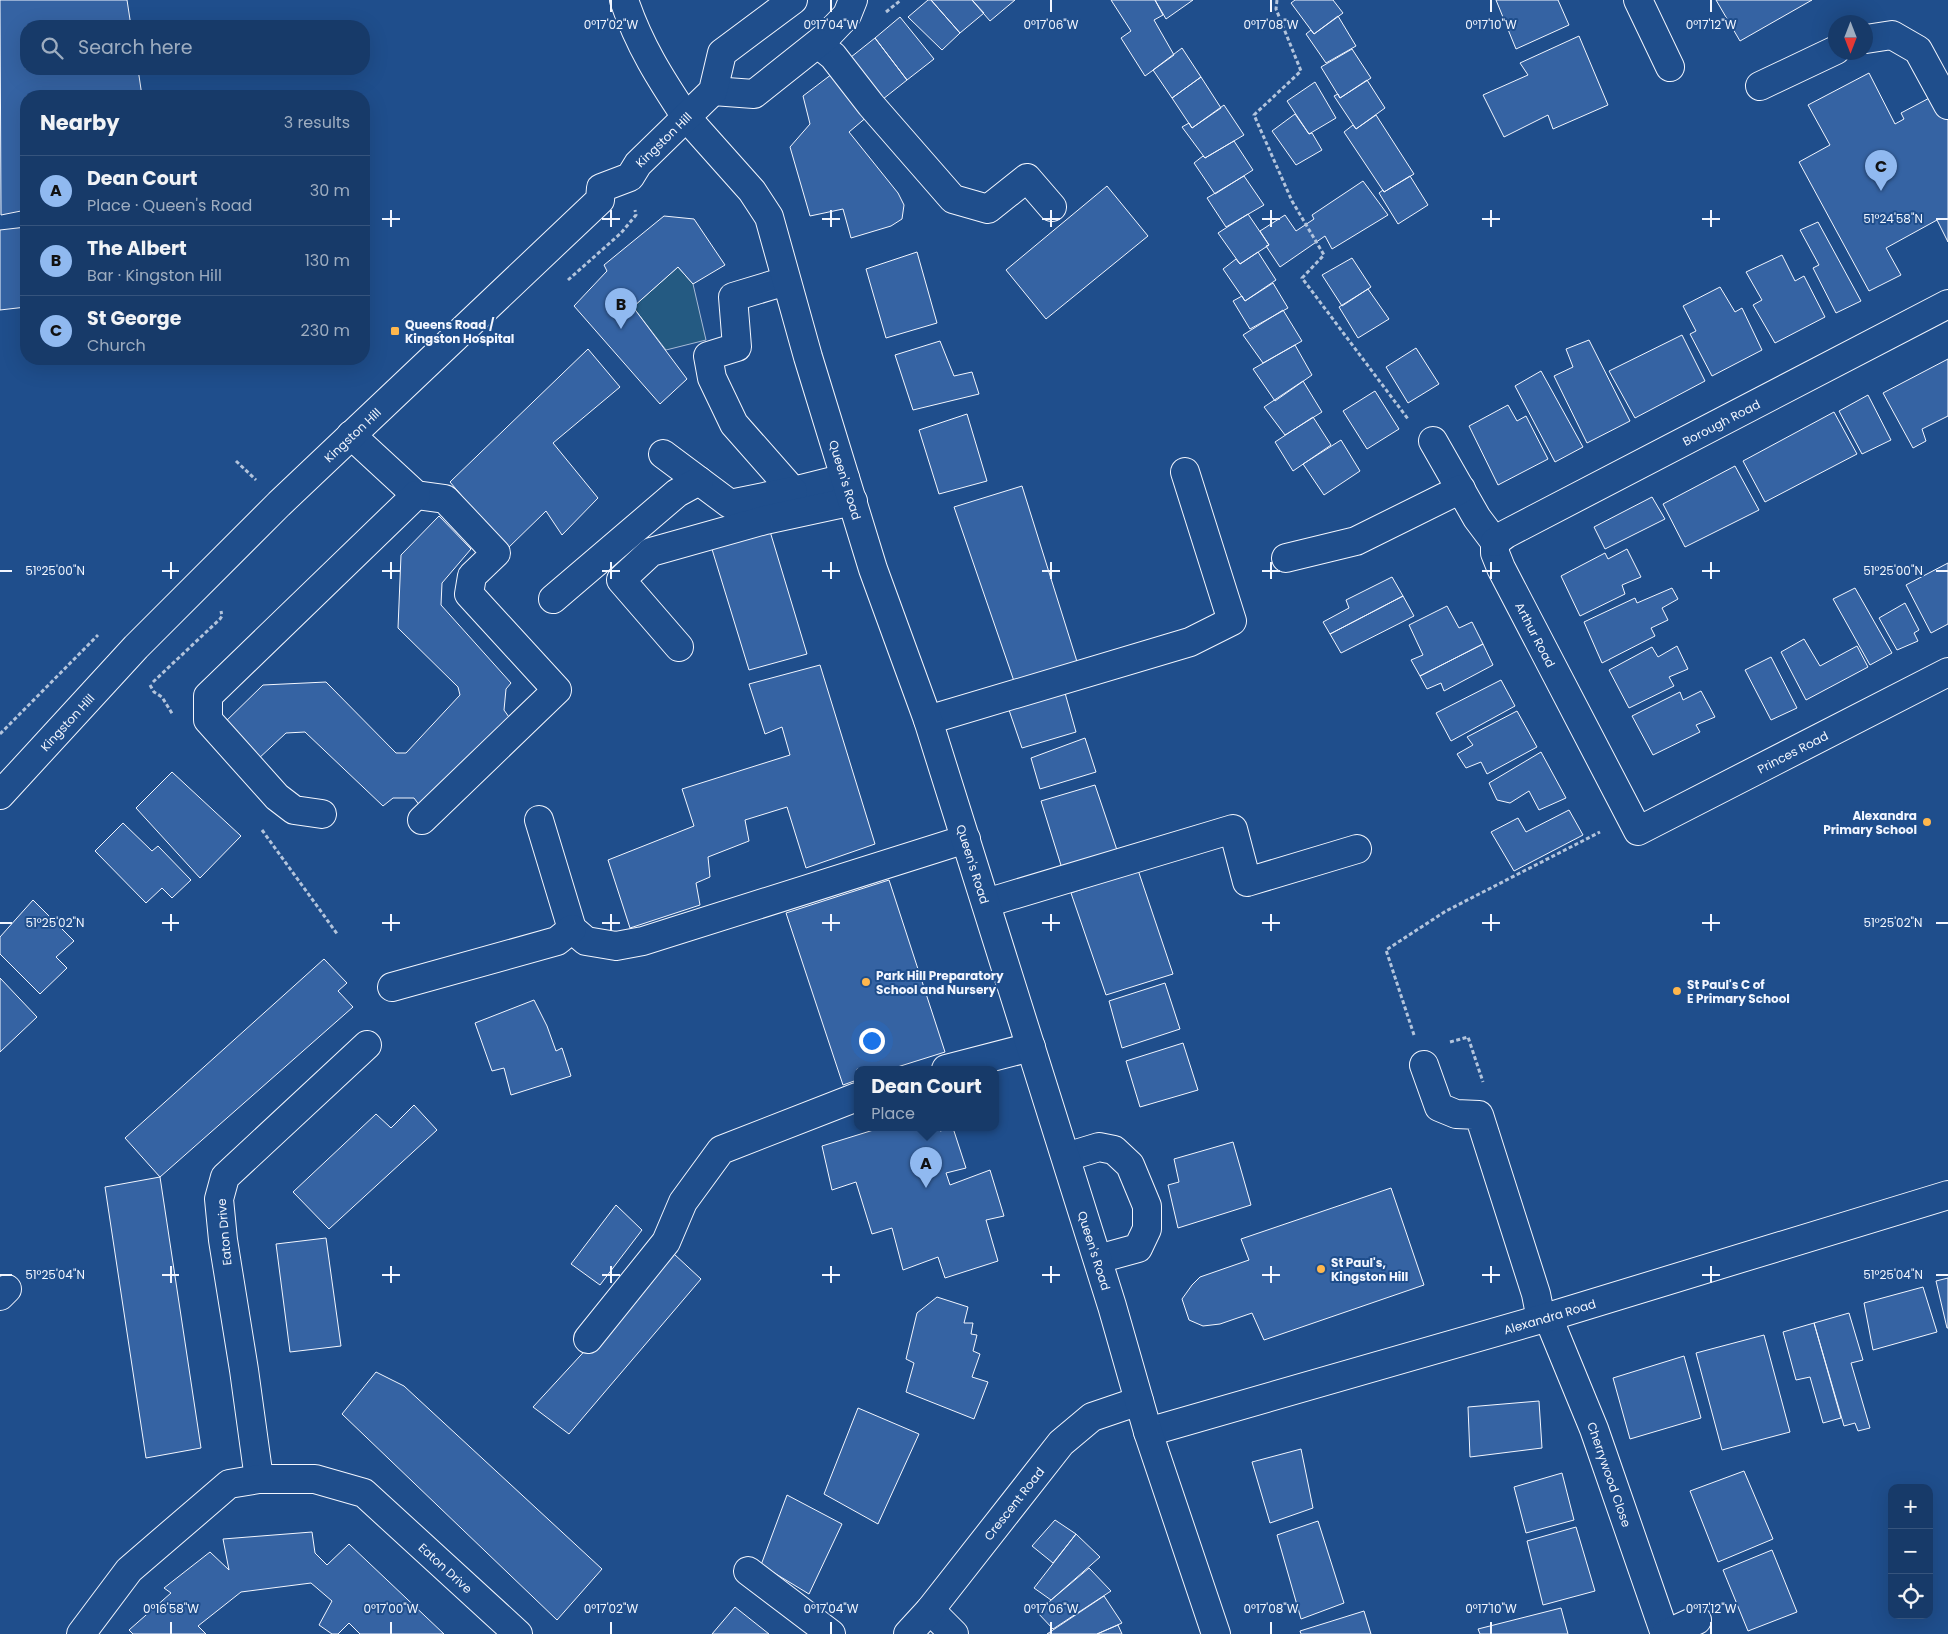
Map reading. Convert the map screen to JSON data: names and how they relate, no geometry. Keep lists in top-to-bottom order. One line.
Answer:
{"streets":{"street":["Kingston Hill","Borough Road","Queen's Road","Arthur Road","Princes Road","Eaton Drive","Alexandra Road","Cherrywood Close","Crescent Road"]},"crossings":[["Kingston Hill","Queen's Road"],["Borough Road","Arthur Road"],["Queen's Road","Alexandra Road"],["Queen's Road","Crescent Road"],["Arthur Road","Princes Road"],["Alexandra Road","Cherrywood Close"]],"places":{"transit":["Queens Road / Kingston Hospital"],"other":["Alexandra Primary School","Park Hill Preparatory School and Nursery","St Paul's C of E Primary School","St Paul's, Kingston Hill"]},"north":"bottom","page":{"search":"Search here","heading":["Nearby","3 results"],"pins":["C","B","A"],"list":[{"mark":"A","name":"Dean Court","note":"Place · Queen's Road","value":"30 m"},{"mark":"B","name":"The Albert","note":"Bar · Kingston Hill","value":"130 m"},{"mark":"C","name":"St George","note":"Church","value":"230 m"}],"popup":["Dean Court","Place"],"map_buttons":["+","−"]},"coordinates":["0°17'02\"W","0°17'04\"W","0°17'06\"W","0°17'08\"W","0°17'10\"W","0°17'12\"W","51°24'58\"N","51°25'00\"N","51°25'02\"N","51°25'04\"N","0°16'58\"W","0°17'00\"W"]}
